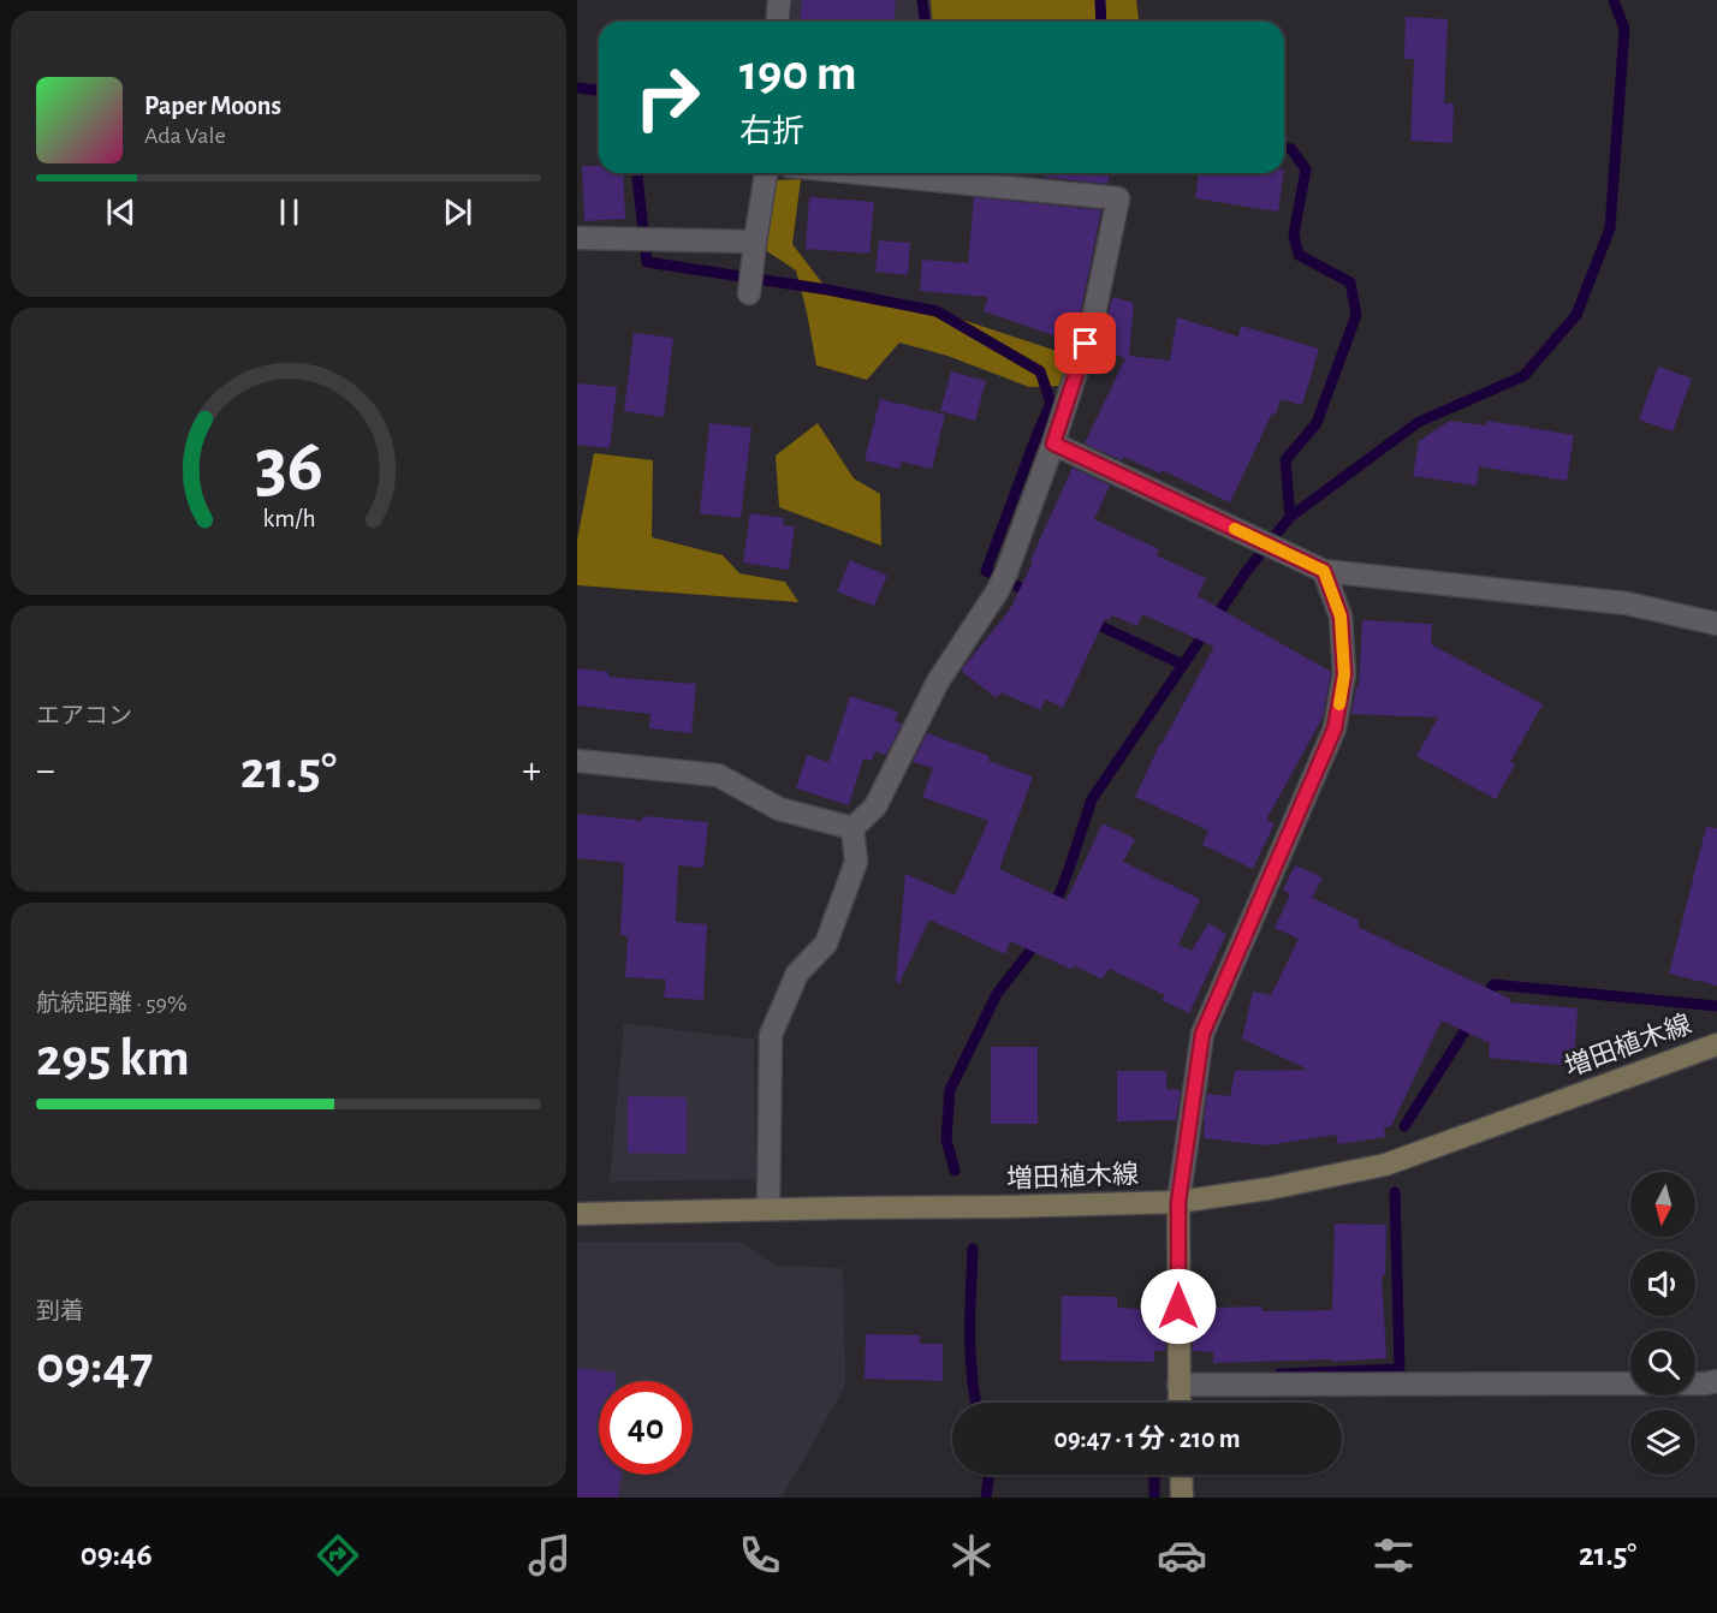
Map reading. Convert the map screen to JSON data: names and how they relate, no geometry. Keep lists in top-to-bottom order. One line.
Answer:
{"streets":{"street":["増田植木線"]},"north":"bottom","page":{"turn":["190 m","右折"],"song":["Paper Moons","Ada Vale"],"tile":["エアコン",["航続距離 · 59%","295 km"],["到着","09:47"]],"heat":["−","21.5°","+"],"limit":"40","trip":"09:47 · 1 分 · 210 m","tabs":["09:46","21.5°"],"gauge":["36","km/h"]}}
